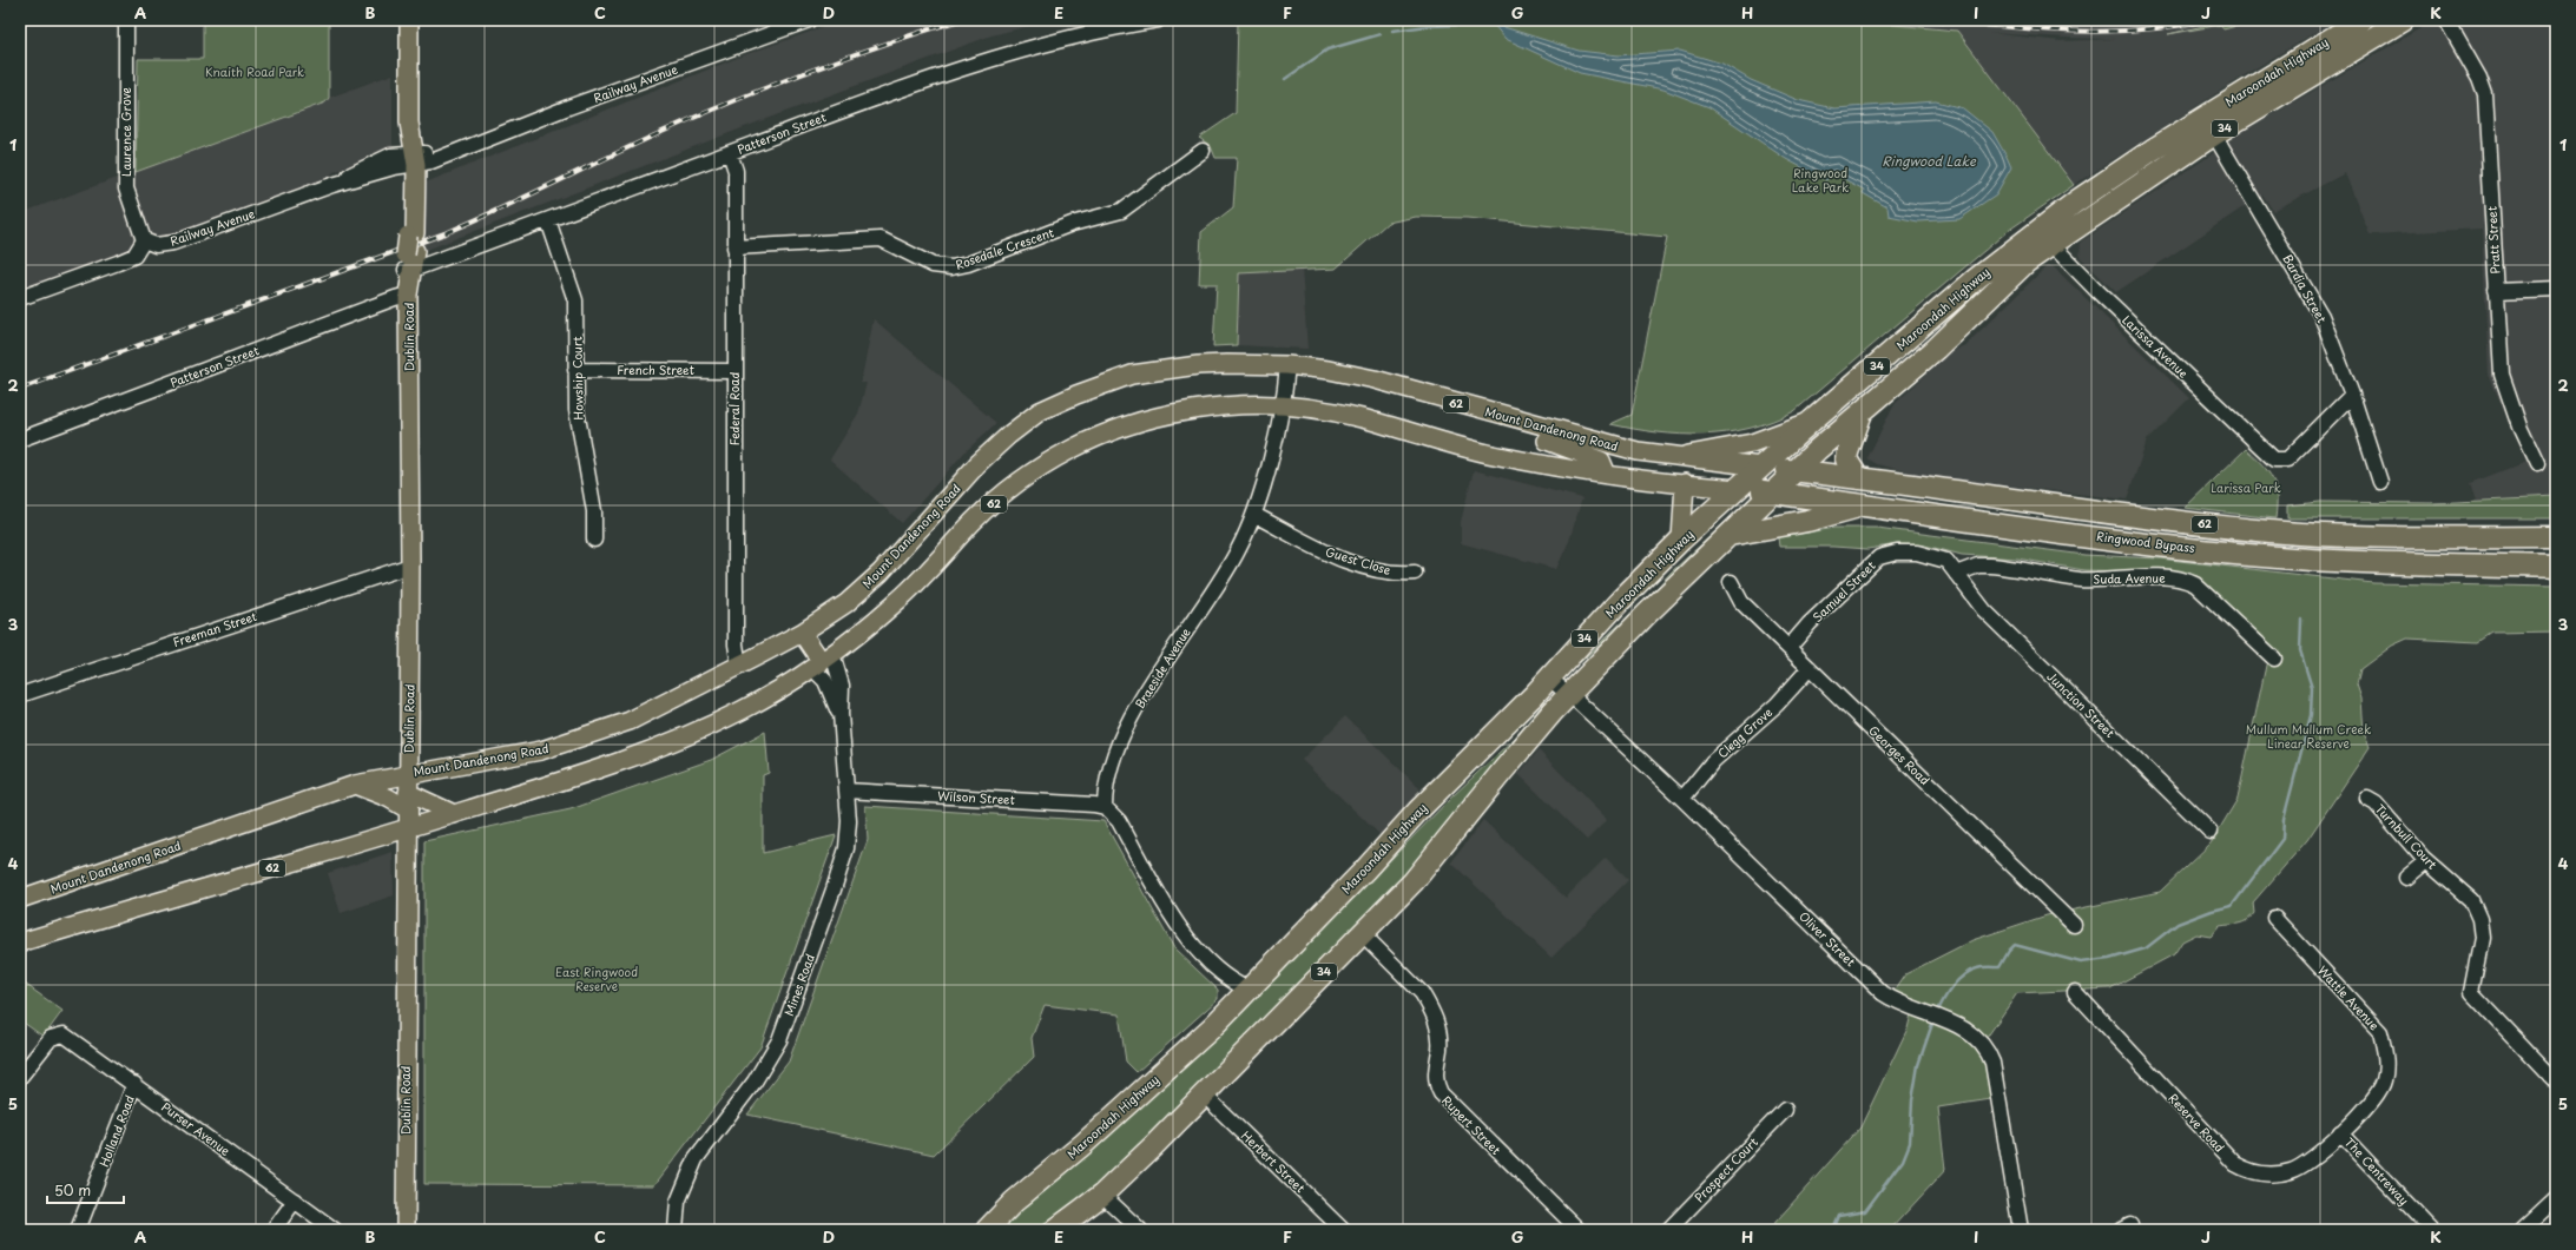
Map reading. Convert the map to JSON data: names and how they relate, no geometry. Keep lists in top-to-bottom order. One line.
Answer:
{"streets":{"highway":["Maroondah Highway","34","62","Ringwood Bypass"],"main road":["Dublin Road","Mount Dandenong Road"],"street":["Railway Avenue","Laurence Grove","Patterson Street","Pratt Street","Rosedale Crescent","Bardia Street","Larissa Avenue","French Street","Howship Court","Federal Road","Guest Close","Suda Avenue","Samuel Street","Freeman Street","Braeside Avenue","Junction Street","Clegg Grove","Georges Road","Wilson Street","Turnbull Court","Oliver Street","Mines Road","Wattle Avenue","Reserve Road","Rupert Street","Purser Avenue","Holland Road","Herbert Street","Prospect Court","The Centreway"]},"crossings":[["Maroondah Highway","Bardia Street"],["Maroondah Highway","Larissa Avenue"],["Maroondah Highway","62"],["Maroondah Highway","Mount Dandenong Road"],["Maroondah Highway","Ringwood Bypass"],["Maroondah Highway","Oliver Street"],["Maroondah Highway","Rupert Street"],["Maroondah Highway","Herbert Street"],["Railway Avenue","Laurence Grove"],["Railway Avenue","Dublin Road"],["Patterson Street","Dublin Road"],["Patterson Street","Howship Court"],["Patterson Street","Federal Road"],["Rosedale Crescent","Federal Road"],["Bardia Street","Larissa Avenue"],["Dublin Road","62"],["Dublin Road","Mount Dandenong Road"],["Dublin Road","Freeman Street"],["French Street","Howship Court"],["French Street","Federal Road"],["62","Ringwood Bypass"],["62","Braeside Avenue"],["62","Mines Road"],["Federal Road","Mount Dandenong Road"],["Mount Dandenong Road","Ringwood Bypass"],["Mount Dandenong Road","Braeside Avenue"],["Guest Close","Braeside Avenue"],["Suda Avenue","Samuel Street"],["Suda Avenue","Junction Street"],["Samuel Street","Junction Street"],["Samuel Street","Georges Road"],["Braeside Avenue","Wilson Street"],["Clegg Grove","Georges Road"],["Clegg Grove","Oliver Street"],["Wilson Street","Mines Road"],["Wattle Avenue","Reserve Road"],["Wattle Avenue","The Centreway"],["Reserve Road","The Centreway"],["Purser Avenue","Holland Road"]],"water":["Ringwood Lake"],"parks":["Knaith Road Park","Ringwood Lake Park","Larissa Park","Mullum Mullum Creek Linear Reserve","East Ringwood Reserve"],"scale_bar":"50 m","grid":{"columns":["A","B","C","D","E","F","G","H","I","J","K"],"rows":["1","2","3","4","5"]}}
